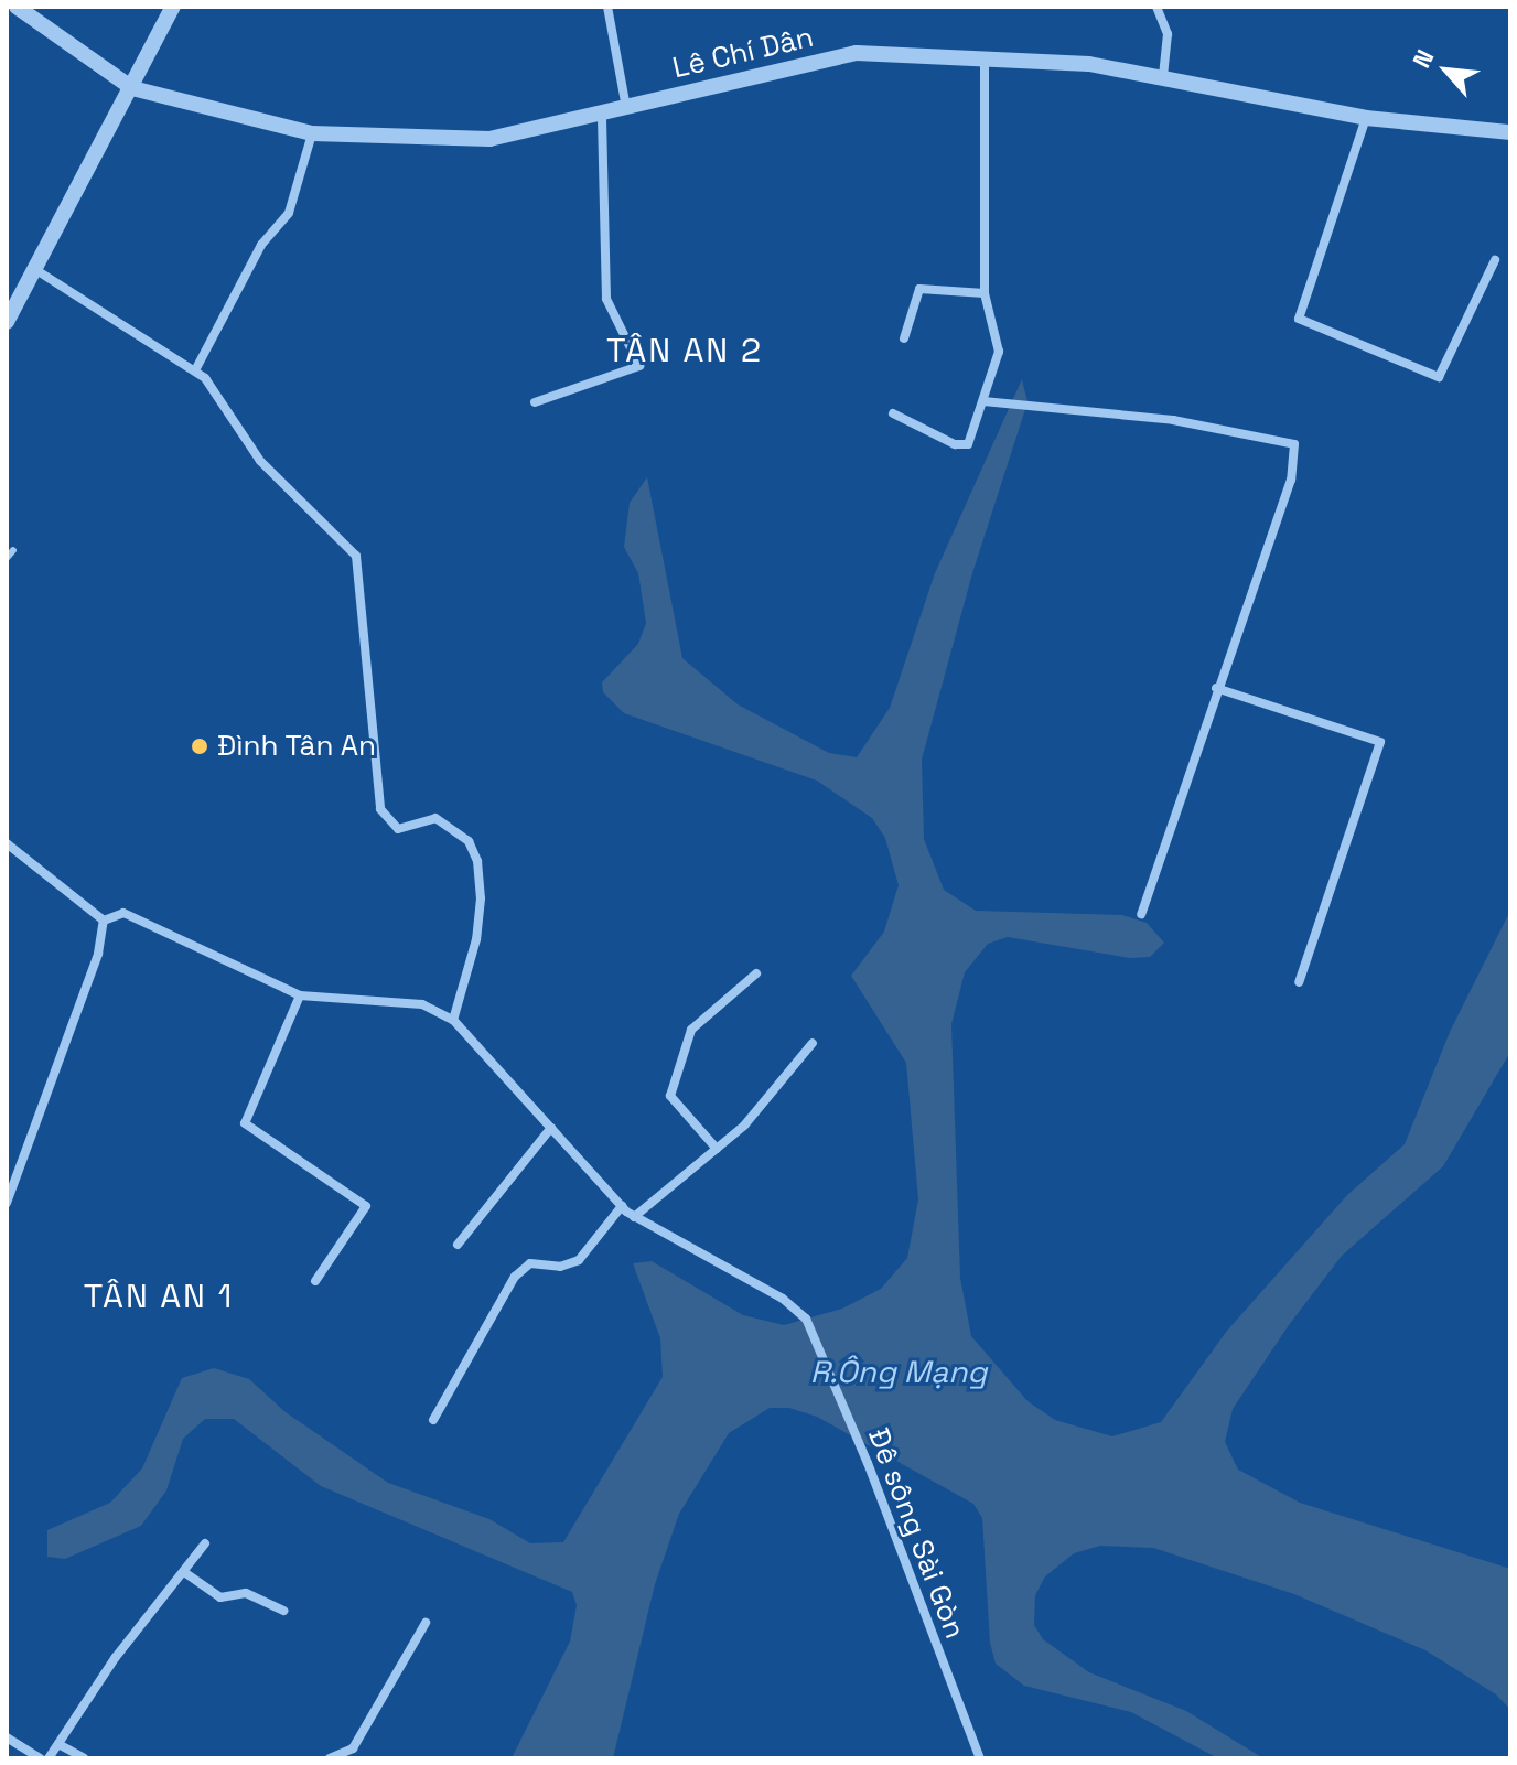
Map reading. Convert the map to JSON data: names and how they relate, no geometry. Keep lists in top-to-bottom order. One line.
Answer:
{"streets":{"street":["Lê Chí Dân","Đê sông Sài Gòn"]},"districts":["TÂN AN 2","TÂN AN 1"],"water":["R.Ông Mạng"],"places":["Đình Tân An"],"north":"top left"}
